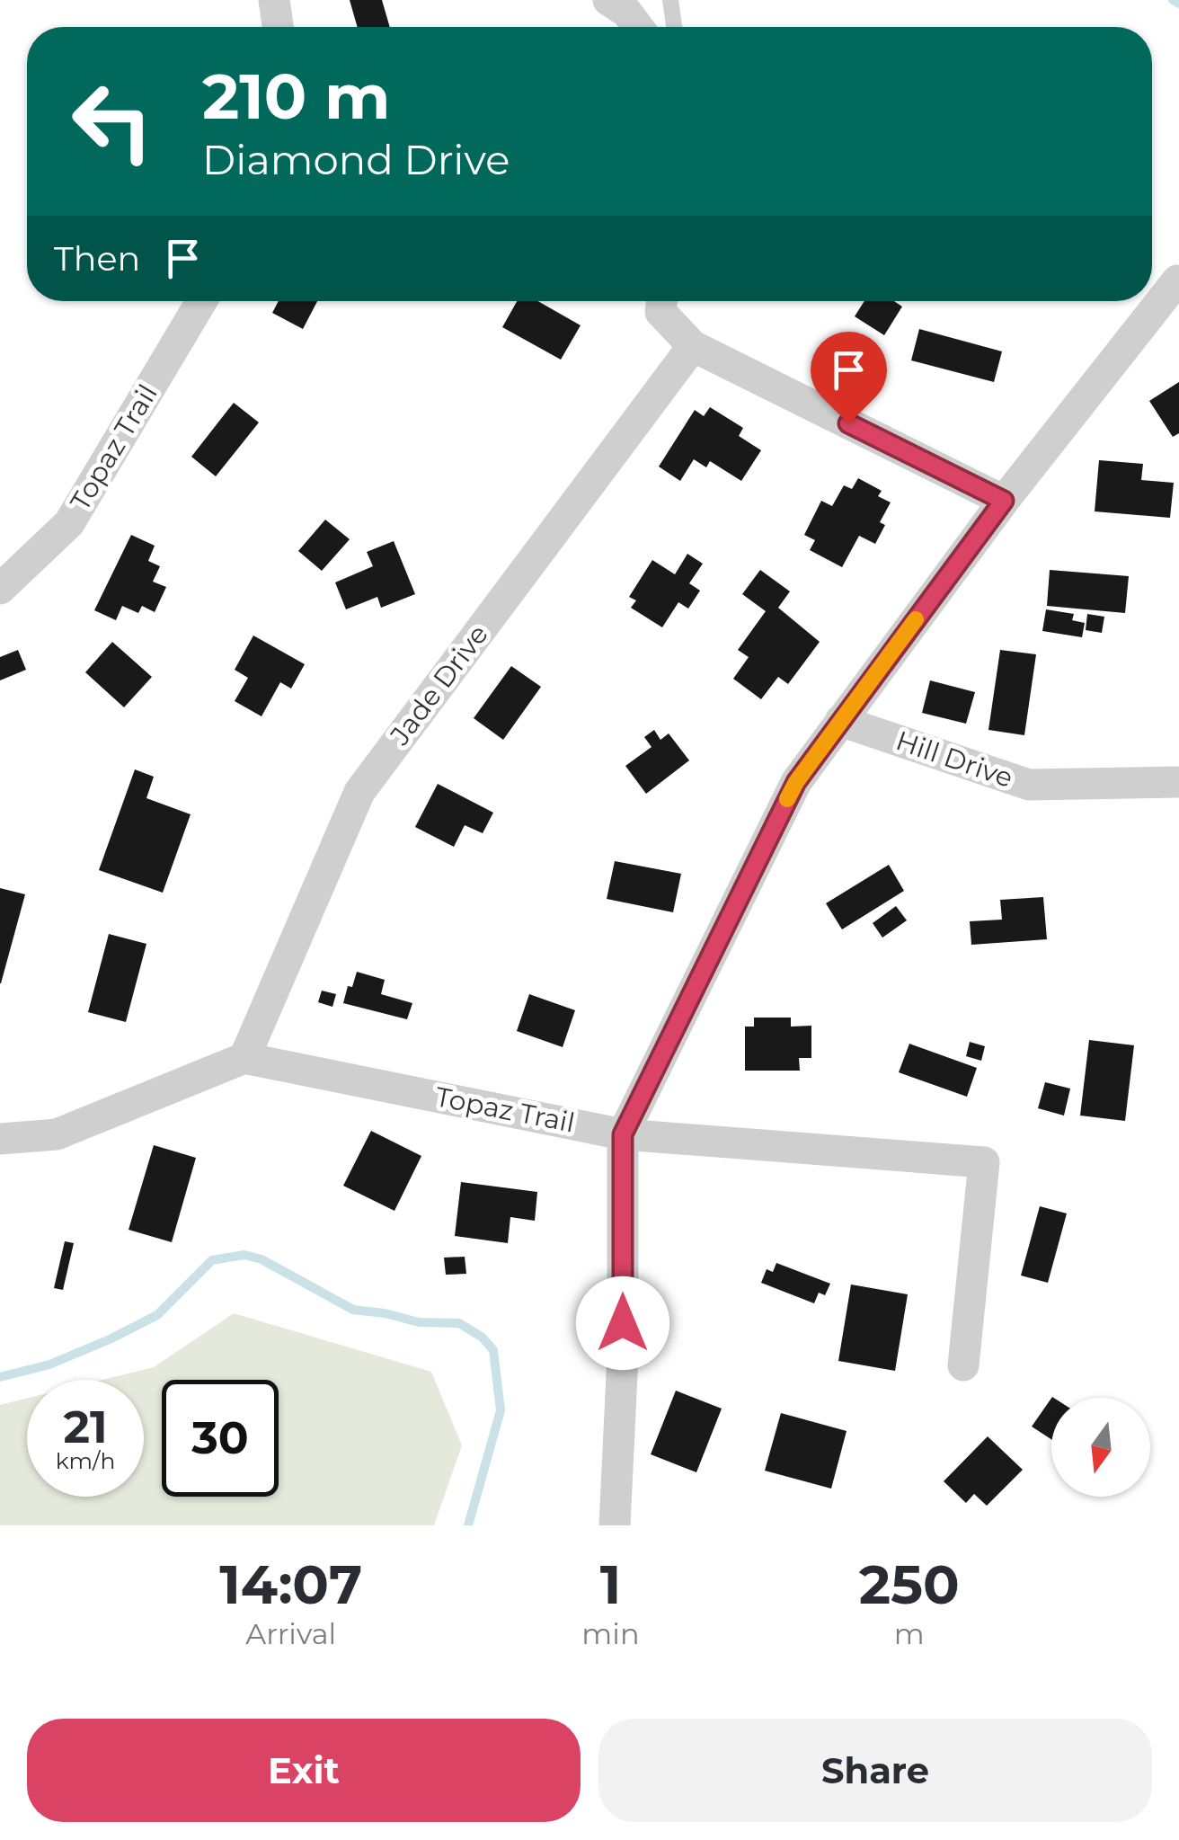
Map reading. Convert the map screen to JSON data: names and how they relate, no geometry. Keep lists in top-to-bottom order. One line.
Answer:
{"streets":{"street":["Topaz Trail","Jade Drive","Hill Drive"]},"crossings":[["Topaz Trail","Jade Drive"]],"north":"bottom","page":{"turn":["210 m","Diamond Drive"],"then":"Then","speed":"21 km/h","limit":"30","eta":["14:07","Arrival","1","min","250","m"],"buttons":["Exit","Share"]}}
